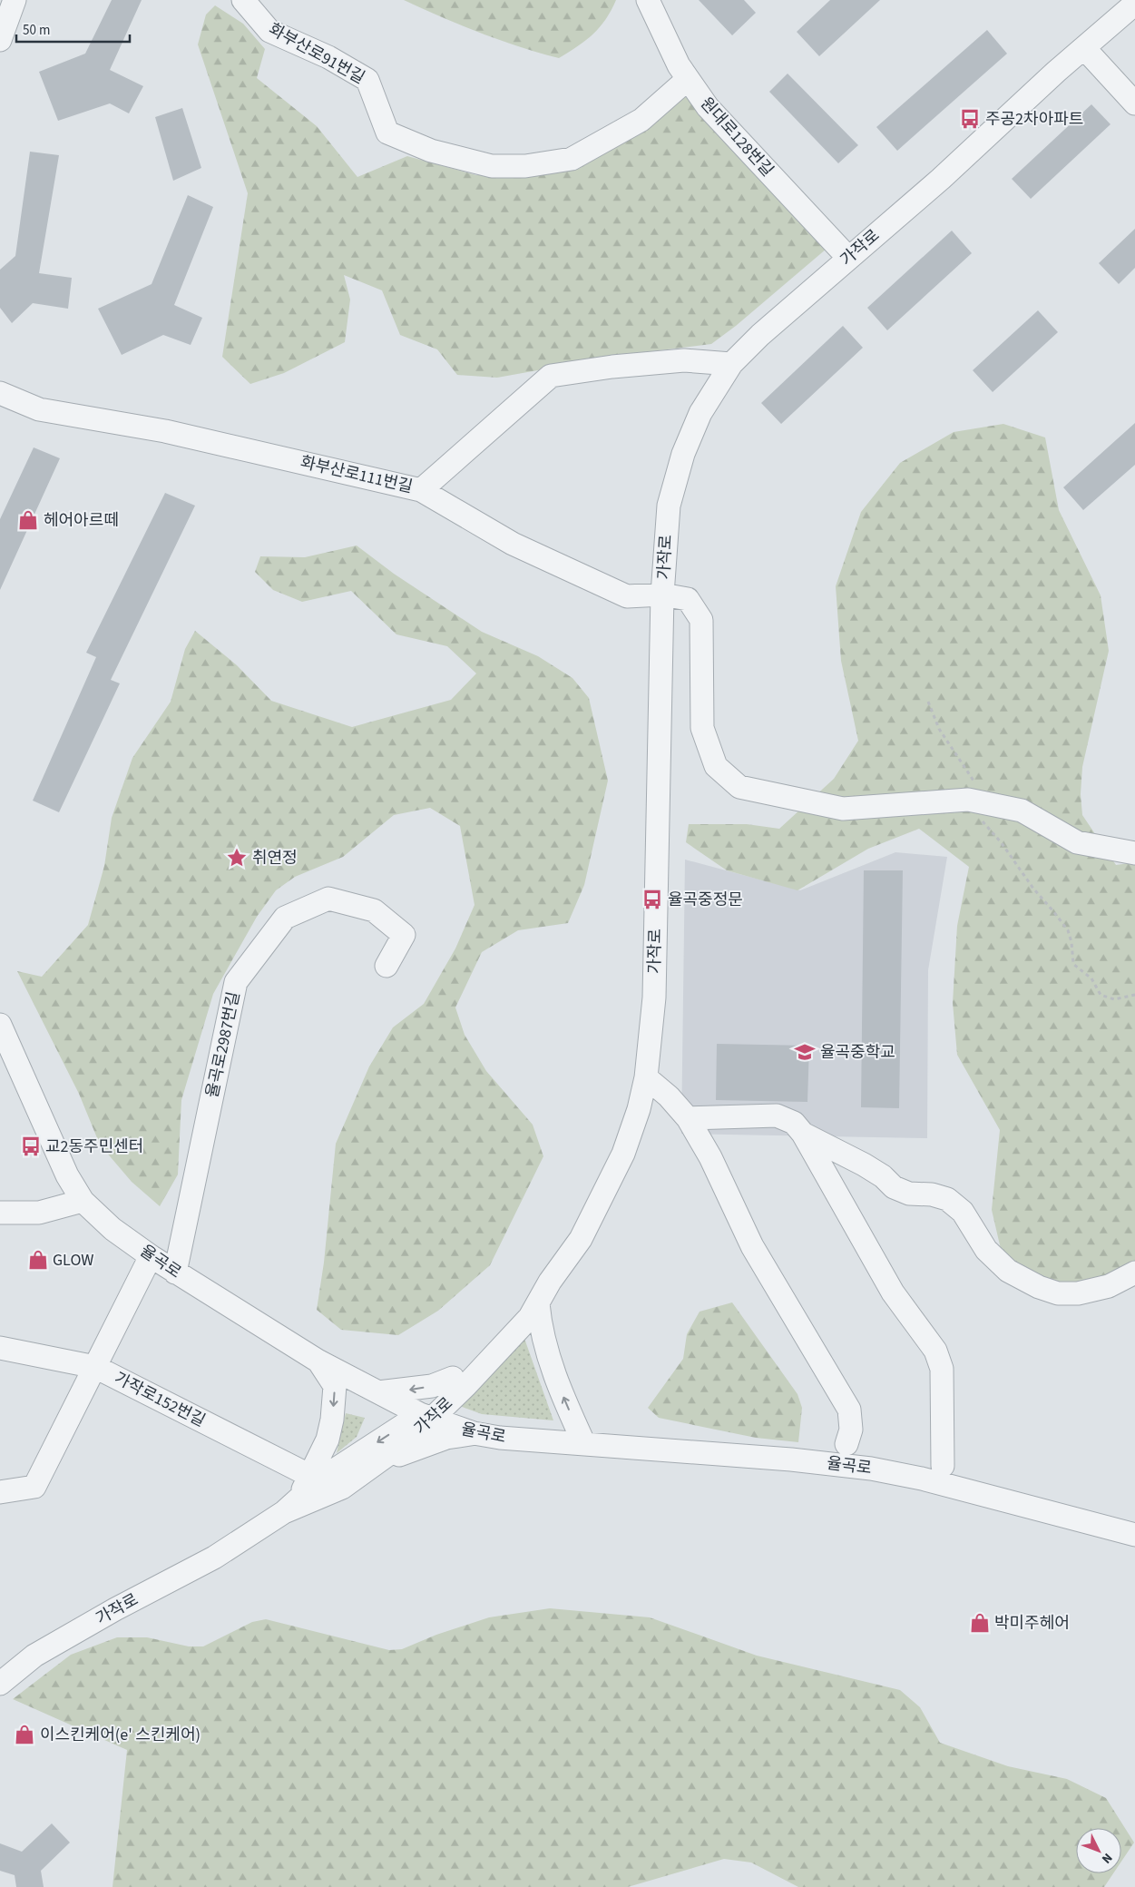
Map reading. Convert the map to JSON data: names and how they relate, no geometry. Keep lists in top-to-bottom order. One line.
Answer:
{"streets":{"street":["화부산로91번길","원대로128번길","가작로","화부산로111번길","율곡로2987번길","율곡로","가작로152번길"]},"crossings":[["화부산로91번길","원대로128번길"],["원대로128번길","가작로"],["가작로","화부산로111번길"],["가작로","율곡로"],["율곡로2987번길","율곡로"]],"places":{"bus stop":["주공2차아파트","율곡중정문","교2동주민센터"],"shop":["헤어아르떼","GLOW","박미주헤어","이스킨케어(e' 스킨케어)"],"place":["취연정"],"school or university":["율곡중학교"]},"scale_bar":"50 m","north":"bottom right"}
